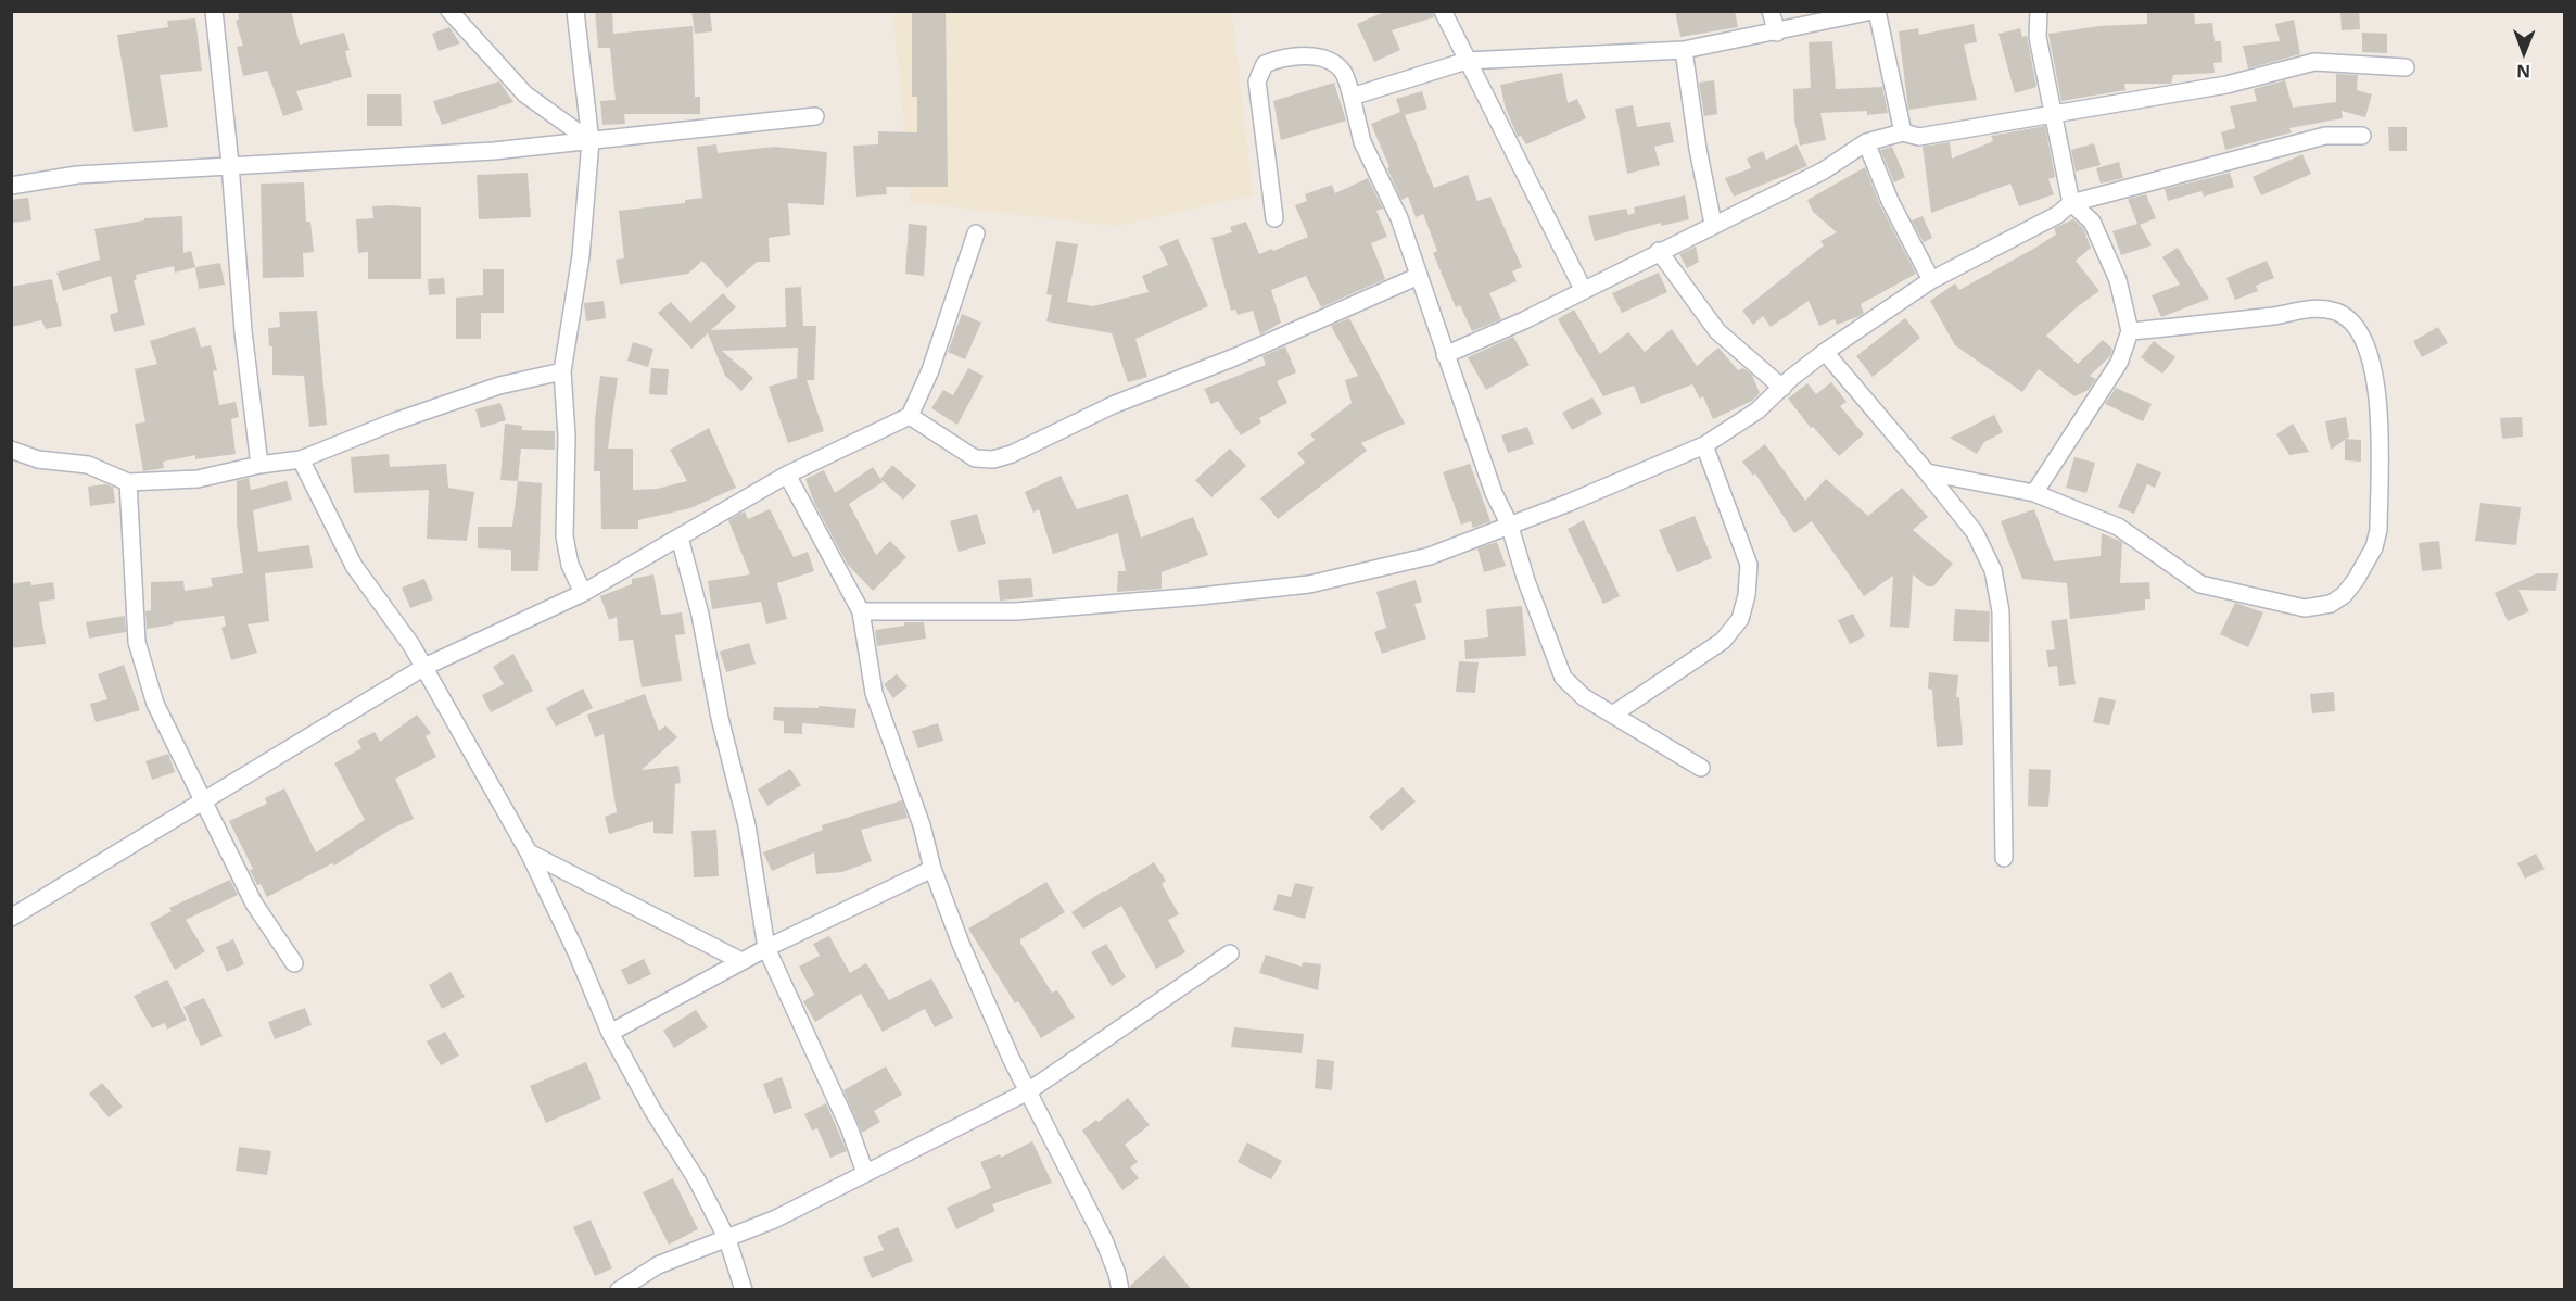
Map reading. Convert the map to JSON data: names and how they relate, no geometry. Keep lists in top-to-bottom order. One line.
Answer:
{"north":"bottom"}
